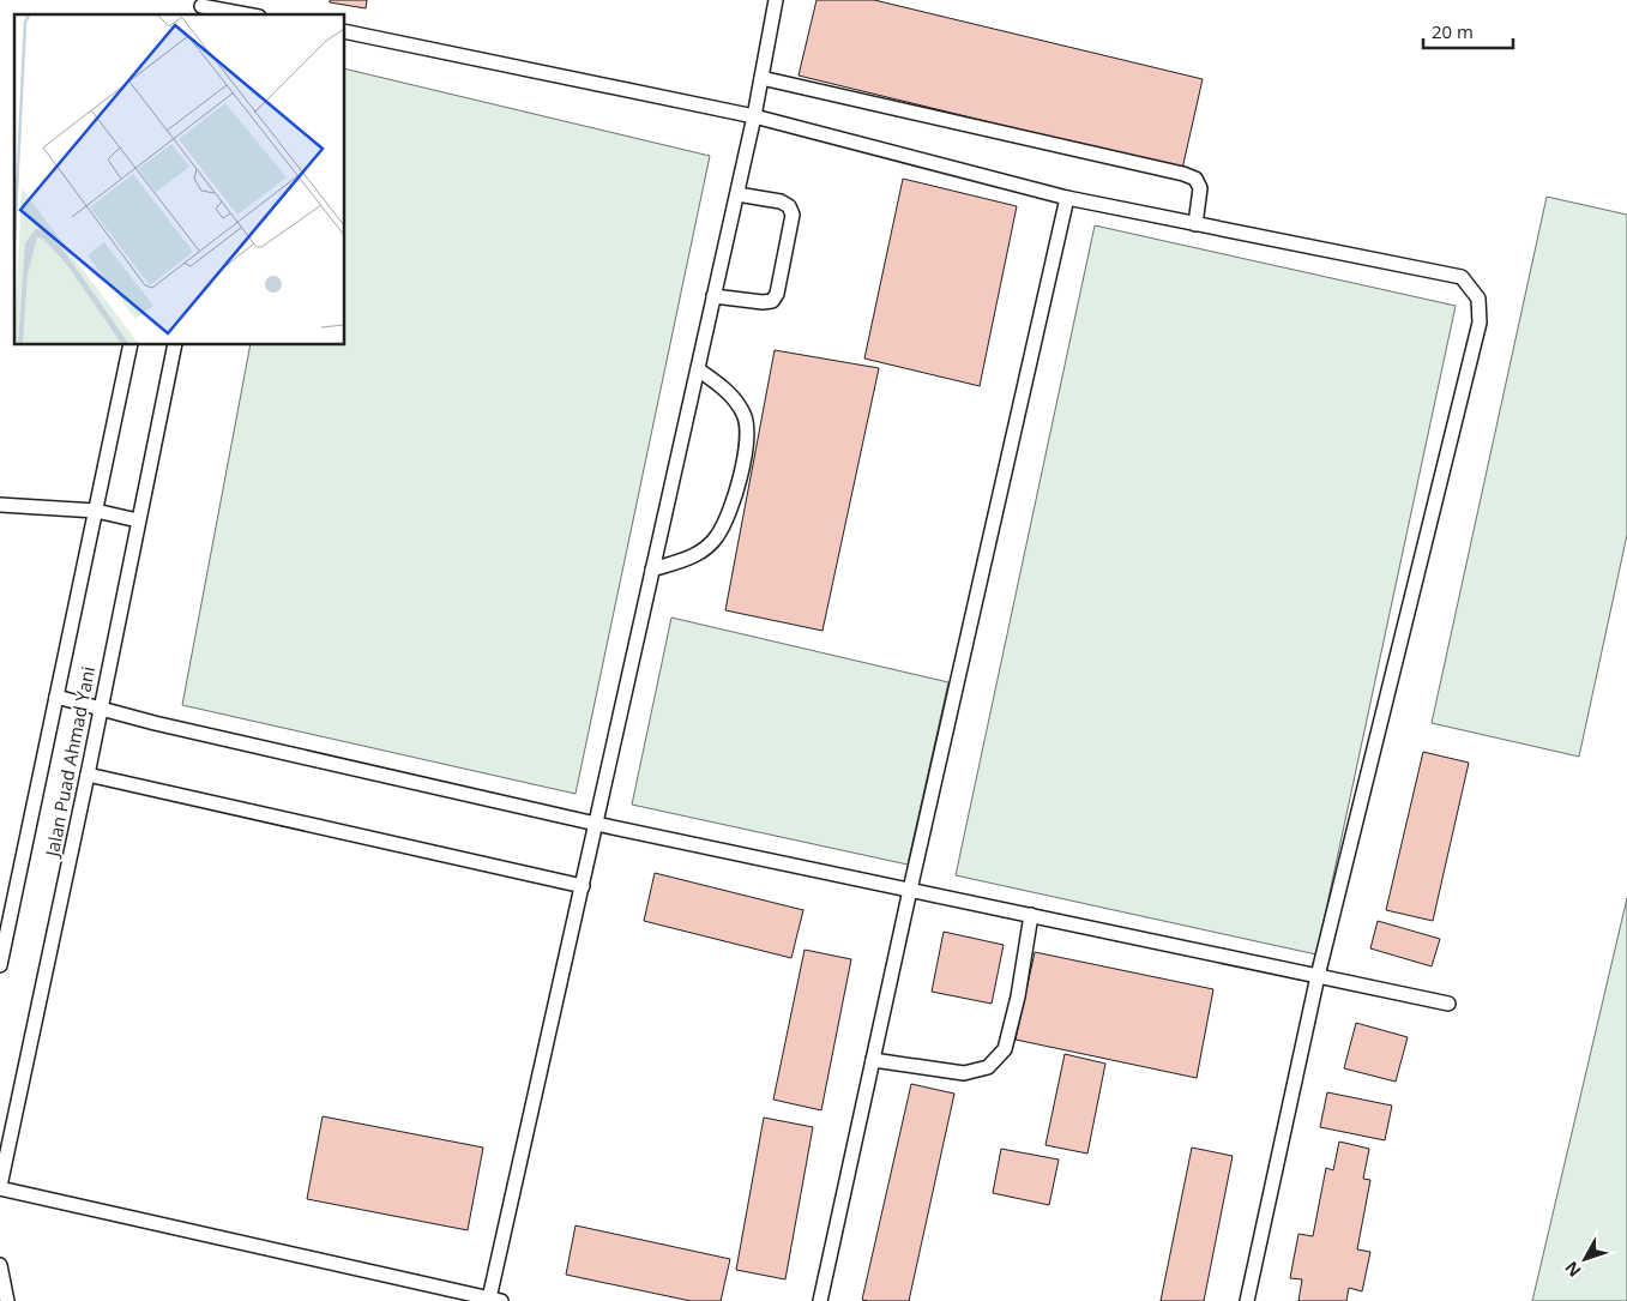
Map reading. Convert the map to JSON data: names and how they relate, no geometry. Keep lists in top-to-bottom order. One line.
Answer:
{"streets":{"lane":["Jalan Puad Ahmad Yani"]},"scale_bar":"20 m","north":"bottom left"}
